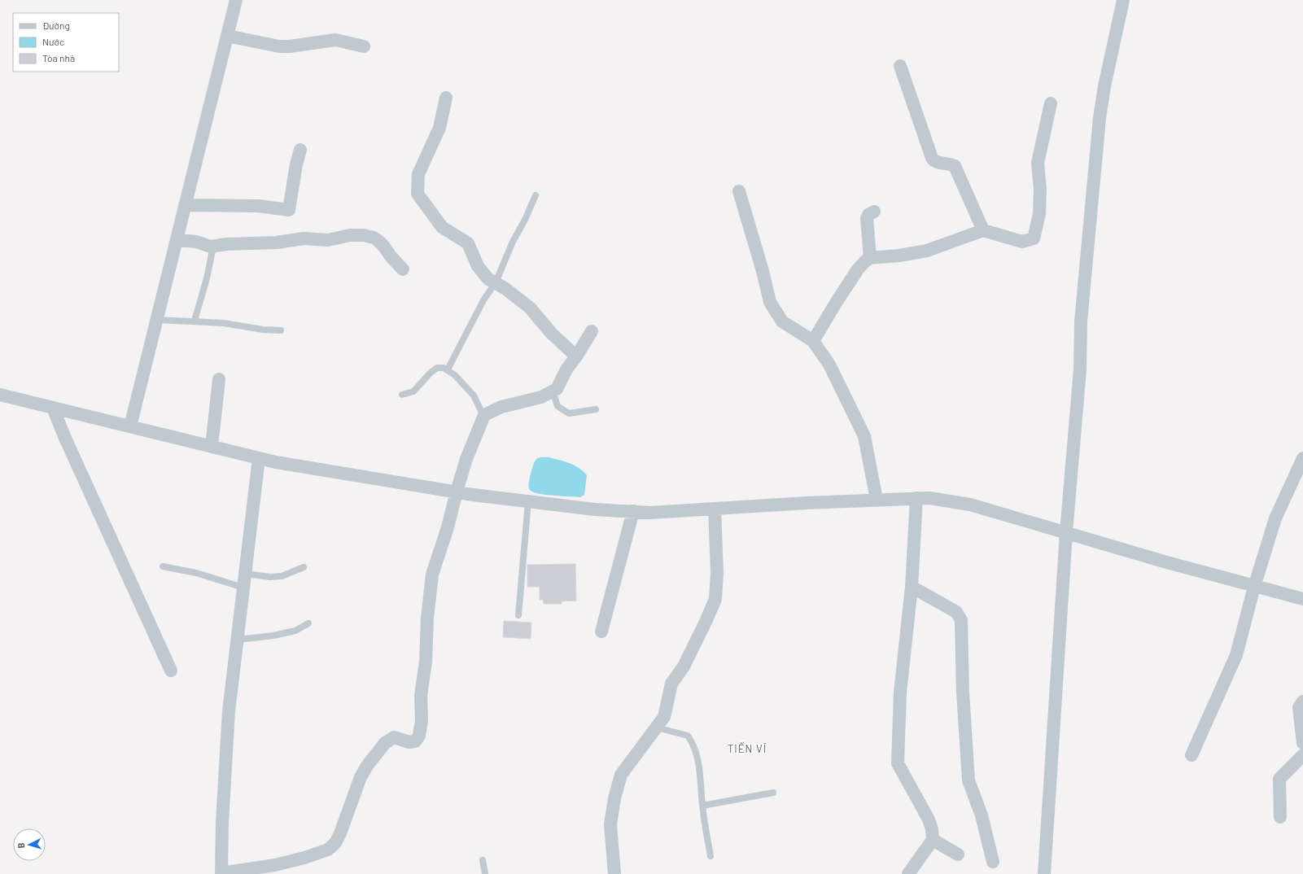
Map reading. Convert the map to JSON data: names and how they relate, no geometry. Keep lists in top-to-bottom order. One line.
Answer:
{"districts":["TIẾN VĨ"],"legend":["Đường","Nước","Tòa nhà"],"north":"left"}
